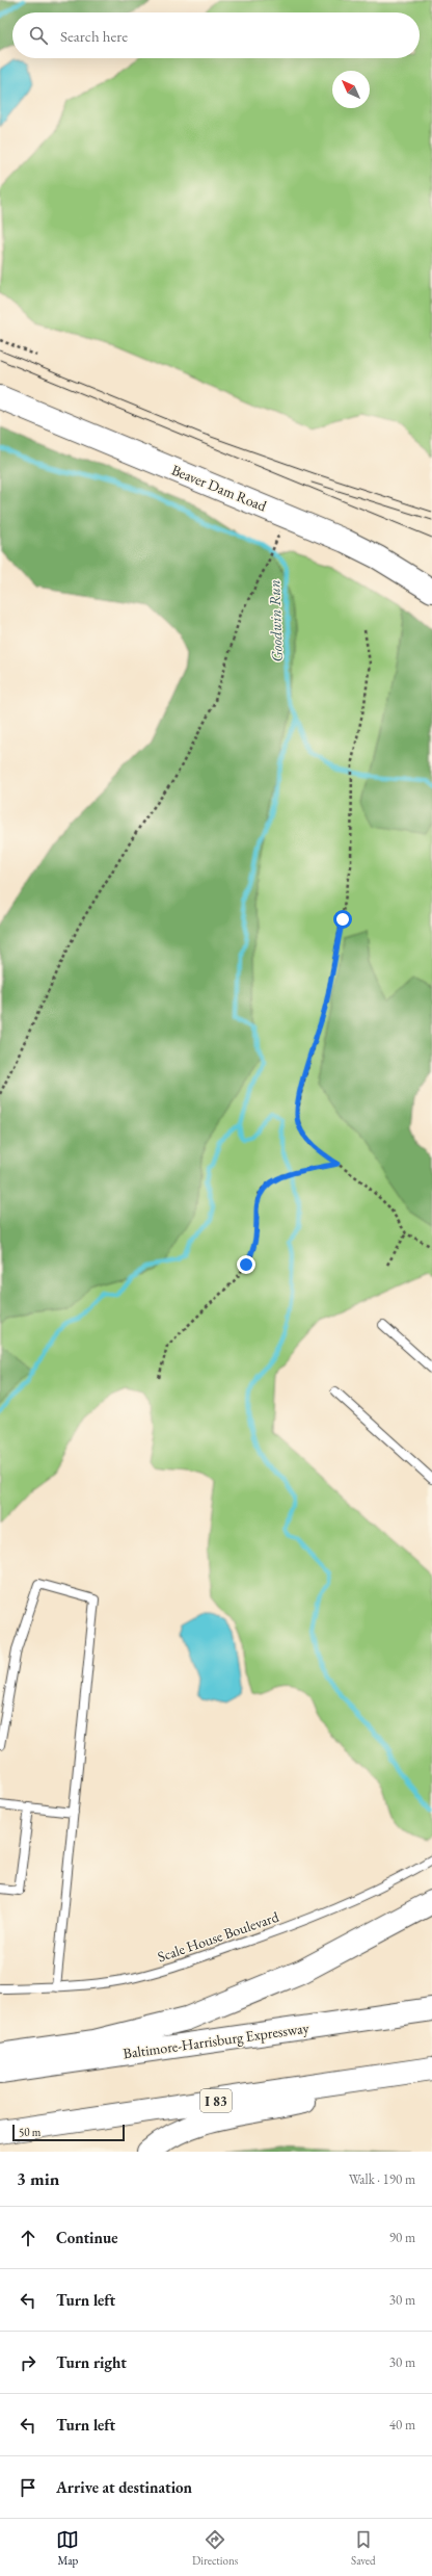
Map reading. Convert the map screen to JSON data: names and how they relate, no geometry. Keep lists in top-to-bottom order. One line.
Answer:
{"streets":{"main road":["Beaver Dam Road","Baltimore-Harrisburg Expressway","I 83"],"lane":["Scale House Boulevard"]},"water":["Goodwin Run"],"scale_bar":"50 m","north":"top left","page":{"search":"Search here","scale":"50 m","heading":["3 min","Walk · 190 m"],"list":[["Continue","90 m"],["Turn left","30 m"],["Turn right","30 m"],["Turn left","40 m"],"Arrive at destination"],"nav":["Map","Directions","Saved"]}}
